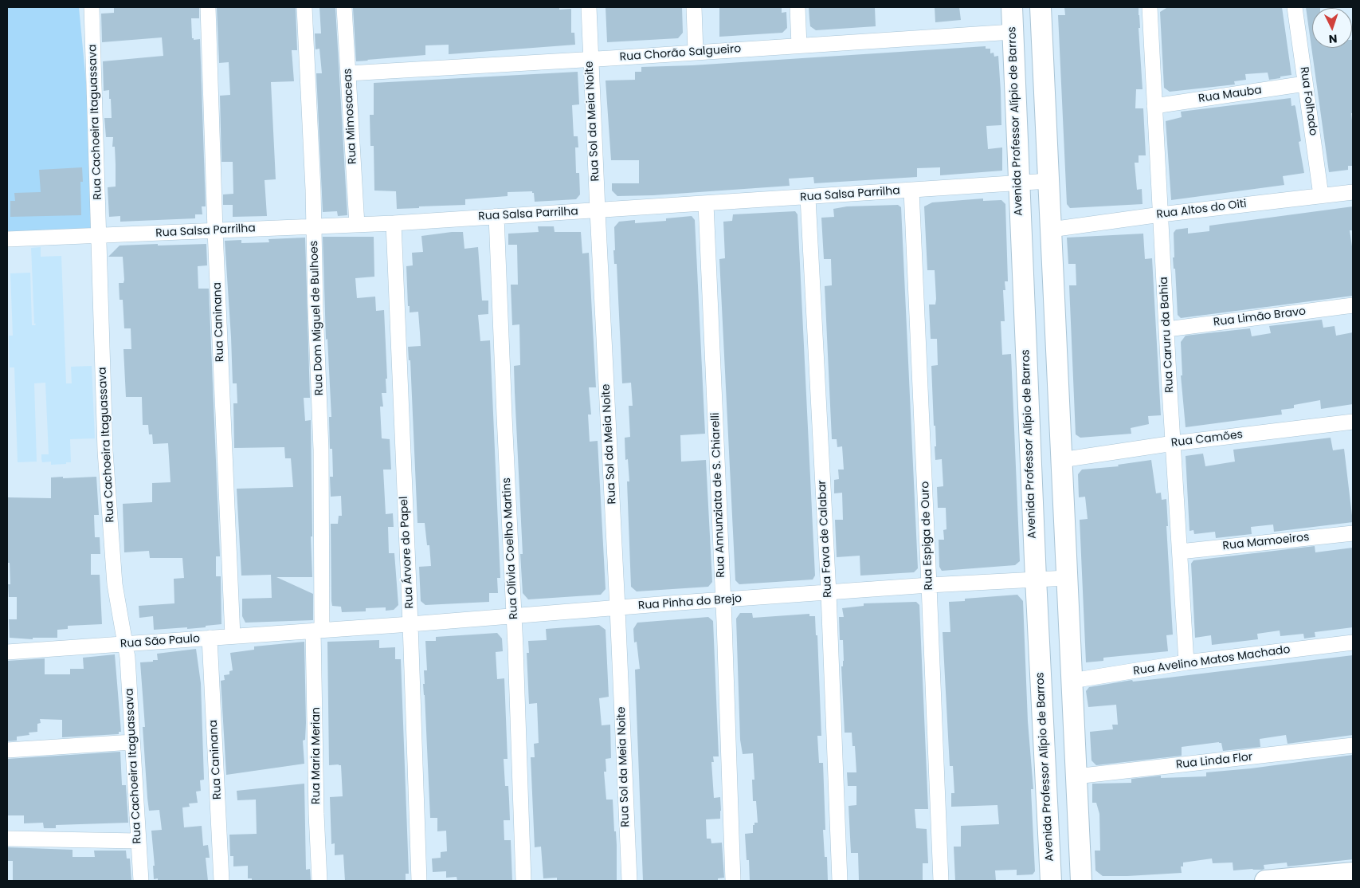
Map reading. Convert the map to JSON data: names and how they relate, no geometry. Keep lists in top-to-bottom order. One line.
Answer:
{"streets":{"street":["Rua Chorão Salgueiro","Rua Mauba","Rua Folhado","Rua Mimosaceas","Rua Sol da Meia Noite","Avenida Professor Alípio de Barros","Rua Cachoeira Itaguassava","Rua Salsa Parrilha","Rua Altos do Oiti","Rua Limão Bravo","Rua Dom Miguel de Bulhoes","Rua Caninana","Rua Caruru da Bahia","Rua Camões","Rua Annunziata de S. Chiarelli","Rua Espiga de Ouro","Rua Fava de Calabar","Rua Mamoeiros","Rua Olívia Coelho Martins","Rua Árvore do Papel","Rua Pinha do Brejo","Rua São Paulo","Rua Avelino Matos Machado","Rua Maria Merian","Rua Linda Flor"]},"crossings":[["Rua Chorão Salgueiro","Rua Mimosaceas"],["Rua Chorão Salgueiro","Rua Sol da Meia Noite"],["Rua Chorão Salgueiro","Avenida Professor Alípio de Barros"],["Rua Mauba","Rua Folhado"],["Rua Mauba","Rua Caruru da Bahia"],["Rua Folhado","Rua Altos do Oiti"],["Rua Mimosaceas","Rua Salsa Parrilha"],["Rua Sol da Meia Noite","Rua Salsa Parrilha"],["Rua Sol da Meia Noite","Rua Pinha do Brejo"],["Avenida Professor Alípio de Barros","Rua Salsa Parrilha"],["Avenida Professor Alípio de Barros","Rua Pinha do Brejo"],["Rua Cachoeira Itaguassava","Rua Salsa Parrilha"],["Rua Cachoeira Itaguassava","Rua São Paulo"],["Rua Salsa Parrilha","Rua Dom Miguel de Bulhoes"],["Rua Salsa Parrilha","Rua Caninana"],["Rua Salsa Parrilha","Rua Annunziata de S. Chiarelli"],["Rua Salsa Parrilha","Rua Espiga de Ouro"],["Rua Salsa Parrilha","Rua Fava de Calabar"],["Rua Salsa Parrilha","Rua Olívia Coelho Martins"],["Rua Salsa Parrilha","Rua Árvore do Papel"],["Rua Altos do Oiti","Rua Caruru da Bahia"],["Rua Limão Bravo","Rua Caruru da Bahia"],["Rua Dom Miguel de Bulhoes","Rua Pinha do Brejo"],["Rua Dom Miguel de Bulhoes","Rua São Paulo"],["Rua Dom Miguel de Bulhoes","Rua Maria Merian"],["Rua Caninana","Rua São Paulo"],["Rua Caruru da Bahia","Rua Camões"],["Rua Caruru da Bahia","Rua Mamoeiros"],["Rua Caruru da Bahia","Rua Avelino Matos Machado"],["Rua Annunziata de S. Chiarelli","Rua Pinha do Brejo"],["Rua Espiga de Ouro","Rua Pinha do Brejo"],["Rua Fava de Calabar","Rua Pinha do Brejo"],["Rua Olívia Coelho Martins","Rua Pinha do Brejo"],["Rua Árvore do Papel","Rua Pinha do Brejo"],["Rua Pinha do Brejo","Rua São Paulo"],["Rua Pinha do Brejo","Rua Maria Merian"],["Rua São Paulo","Rua Maria Merian"]],"north":"bottom"}
